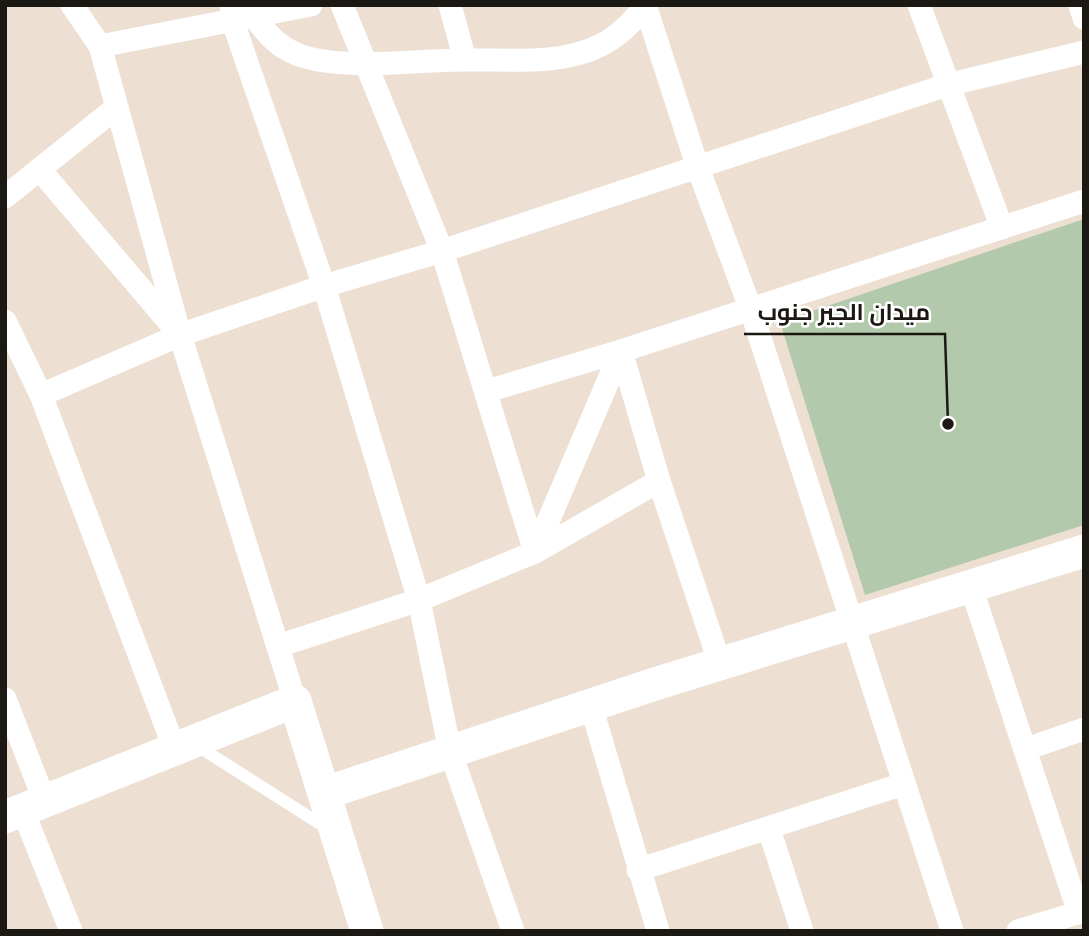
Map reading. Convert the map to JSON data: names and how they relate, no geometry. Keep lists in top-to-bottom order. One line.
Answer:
{"places":["ميدان الجير جنوب"]}
